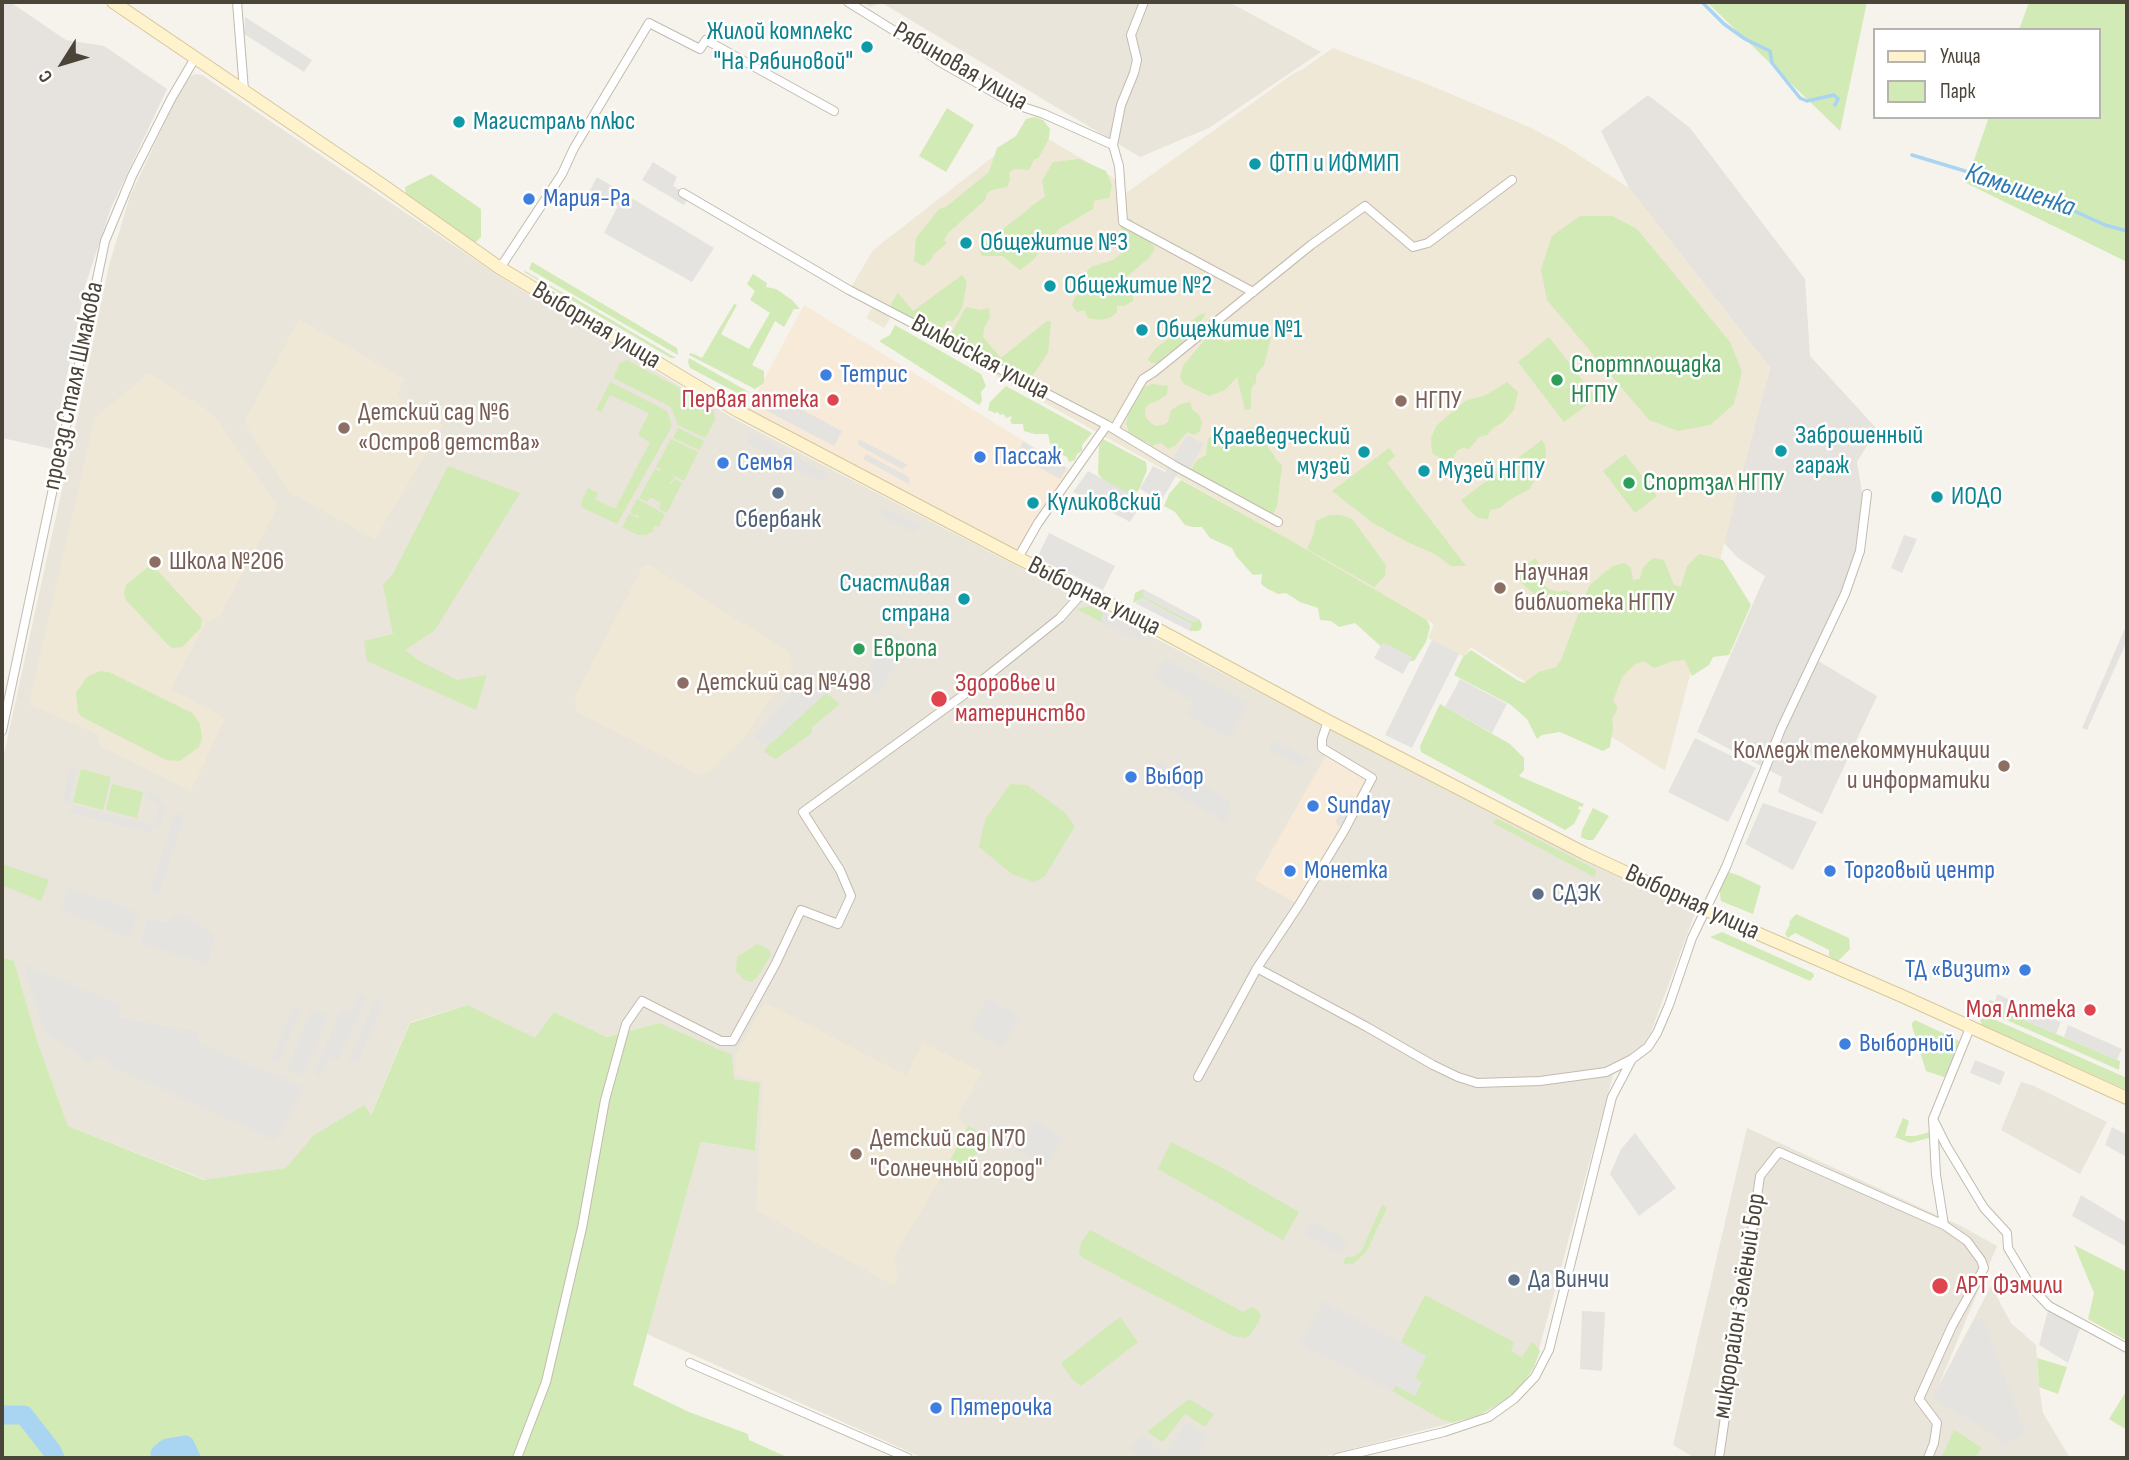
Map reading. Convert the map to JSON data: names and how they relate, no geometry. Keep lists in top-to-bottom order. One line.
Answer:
{"streets":{"main road":["Выборная улица"],"street":["Рябиновая улица","Вилюйская улица","проезд Сталя Шмакова","микрорайон Зелёный Бор"]},"crossings":[["Выборная улица","проезд Сталя Шмакова"]],"water":["Камышенка"],"places":["Жилой комплекс \"На Рябиновой\"","Магистраль плюс","ФТП и ИФМИП","Мария-Ра","Общежитие №3","Общежитие №2","Общежитие №1","Тетрис","Спортплощадка НГПУ","Первая аптека","НГПУ","Детский сад №6 «Остров детства»","Заброшенный гараж","Краеведческий музей","Пассаж","Семья","Музей НГПУ","Спортзал НГПУ","Сбербанк","ИОДО","Куликовский","Школа №206","Научная библиотека НГПУ","Счастливая страна","Европа","Детский сад №498","Здоровье и материнство","Колледж телекоммуникации и информатики","Выбор","Sunday","Монетка","Торговый центр","СДЭК","ТД «Визит»","Моя Аптека","Выборный","Детский сад N70 \"Солнечный город\"","Да Винчи","АРТ Фэмили","Пятерочка"],"legend":["Улица","Парк"],"north":"bottom left"}
